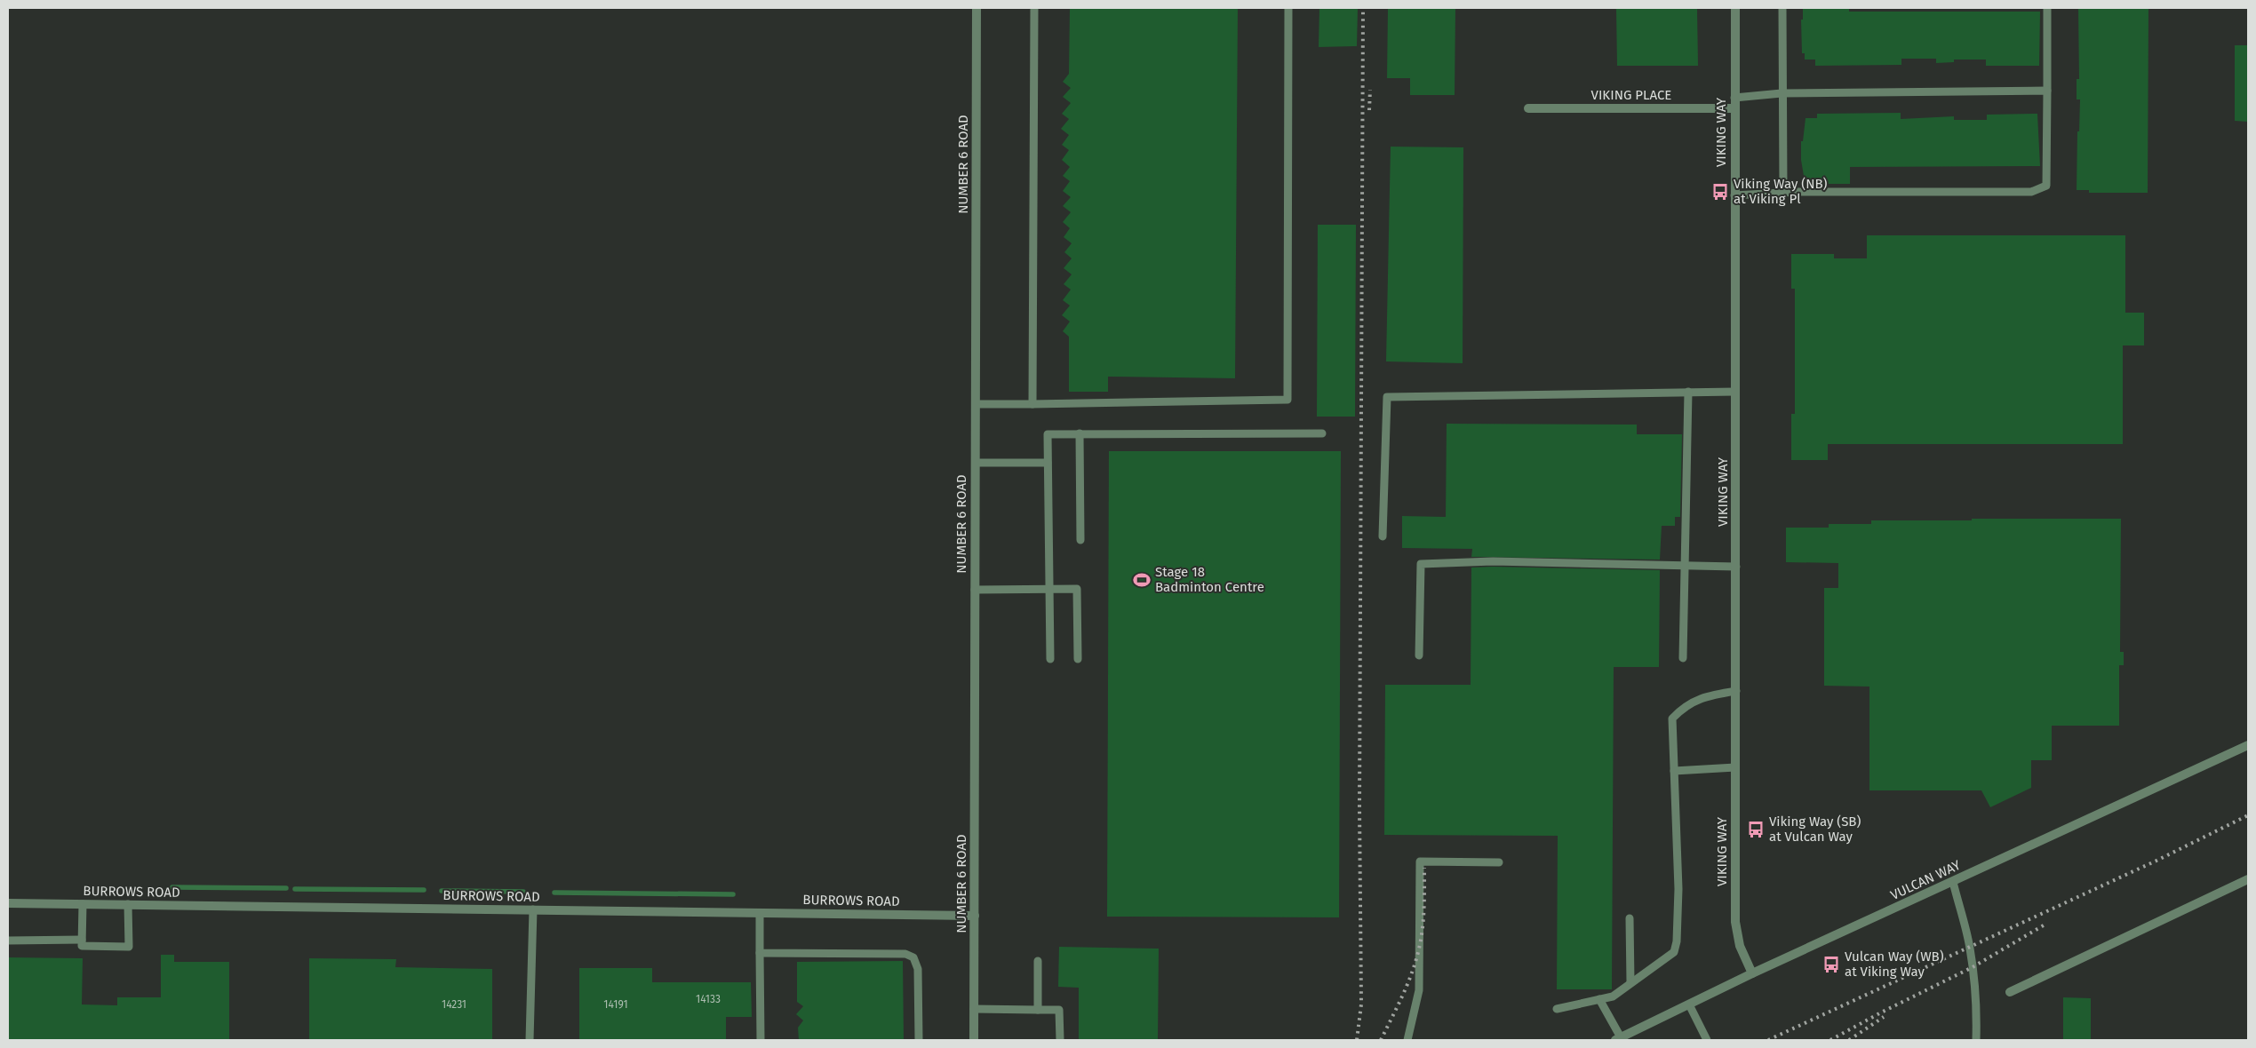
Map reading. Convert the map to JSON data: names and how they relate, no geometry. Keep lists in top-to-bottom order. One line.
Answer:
{"streets":{"street":["VIKING PLACE","VIKING WAY","NUMBER 6 ROAD","VULCAN WAY","BURROWS ROAD"]},"crossings":[["VIKING PLACE","VIKING WAY"],["VIKING WAY","VULCAN WAY"],["NUMBER 6 ROAD","BURROWS ROAD"]],"places":{"bus stop":["Viking Way (NB) at Viking Pl","Viking Way (SB) at Vulcan Way","Vulcan Way (WB) at Viking Way"],"sports":["Stage 18 Badminton Centre"]},"house_numbers":["14133","14231","14191"]}
